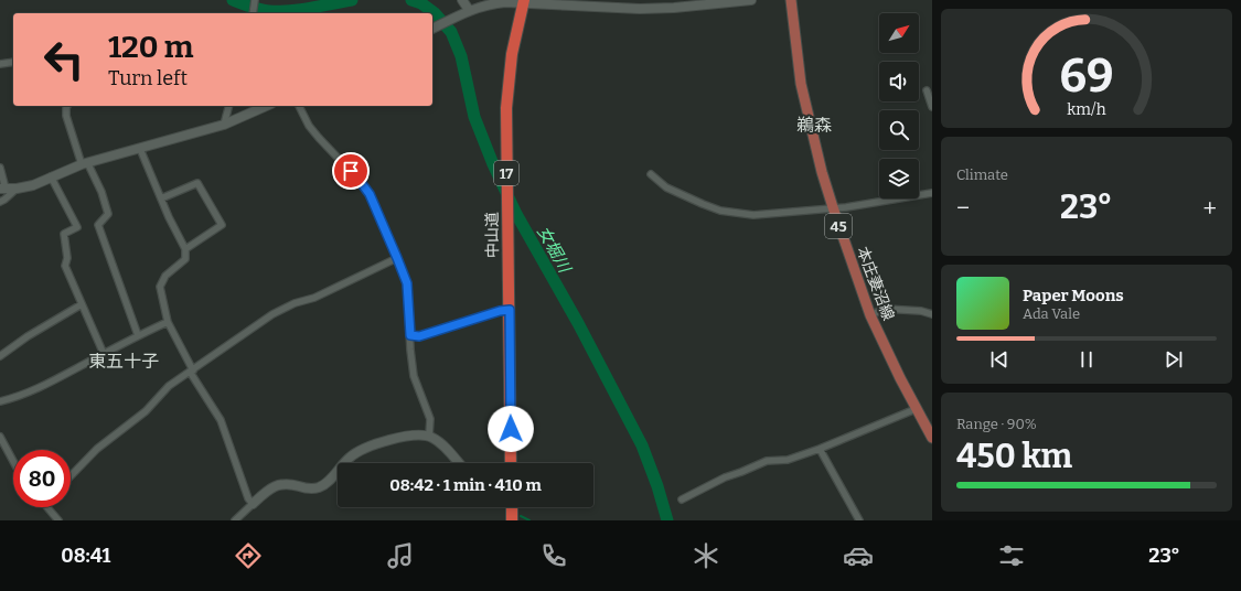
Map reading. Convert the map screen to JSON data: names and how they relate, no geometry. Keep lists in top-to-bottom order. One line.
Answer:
{"streets":{"highway":["17","中山道"],"main road":["45","本庄妻沼線"]},"districts":["鵜森","東五十子"],"water":["女堀川"],"north":"top right","page":{"turn":["120 m","Turn left"],"tile":["Climate",["Range · 90%","450 km"]],"heat":["−","23°","+"],"song":["Paper Moons","Ada Vale"],"limit":"80","trip":"08:42 · 1 min · 410 m","tabs":["08:41","23°"],"gauge":["69","km/h"]}}
